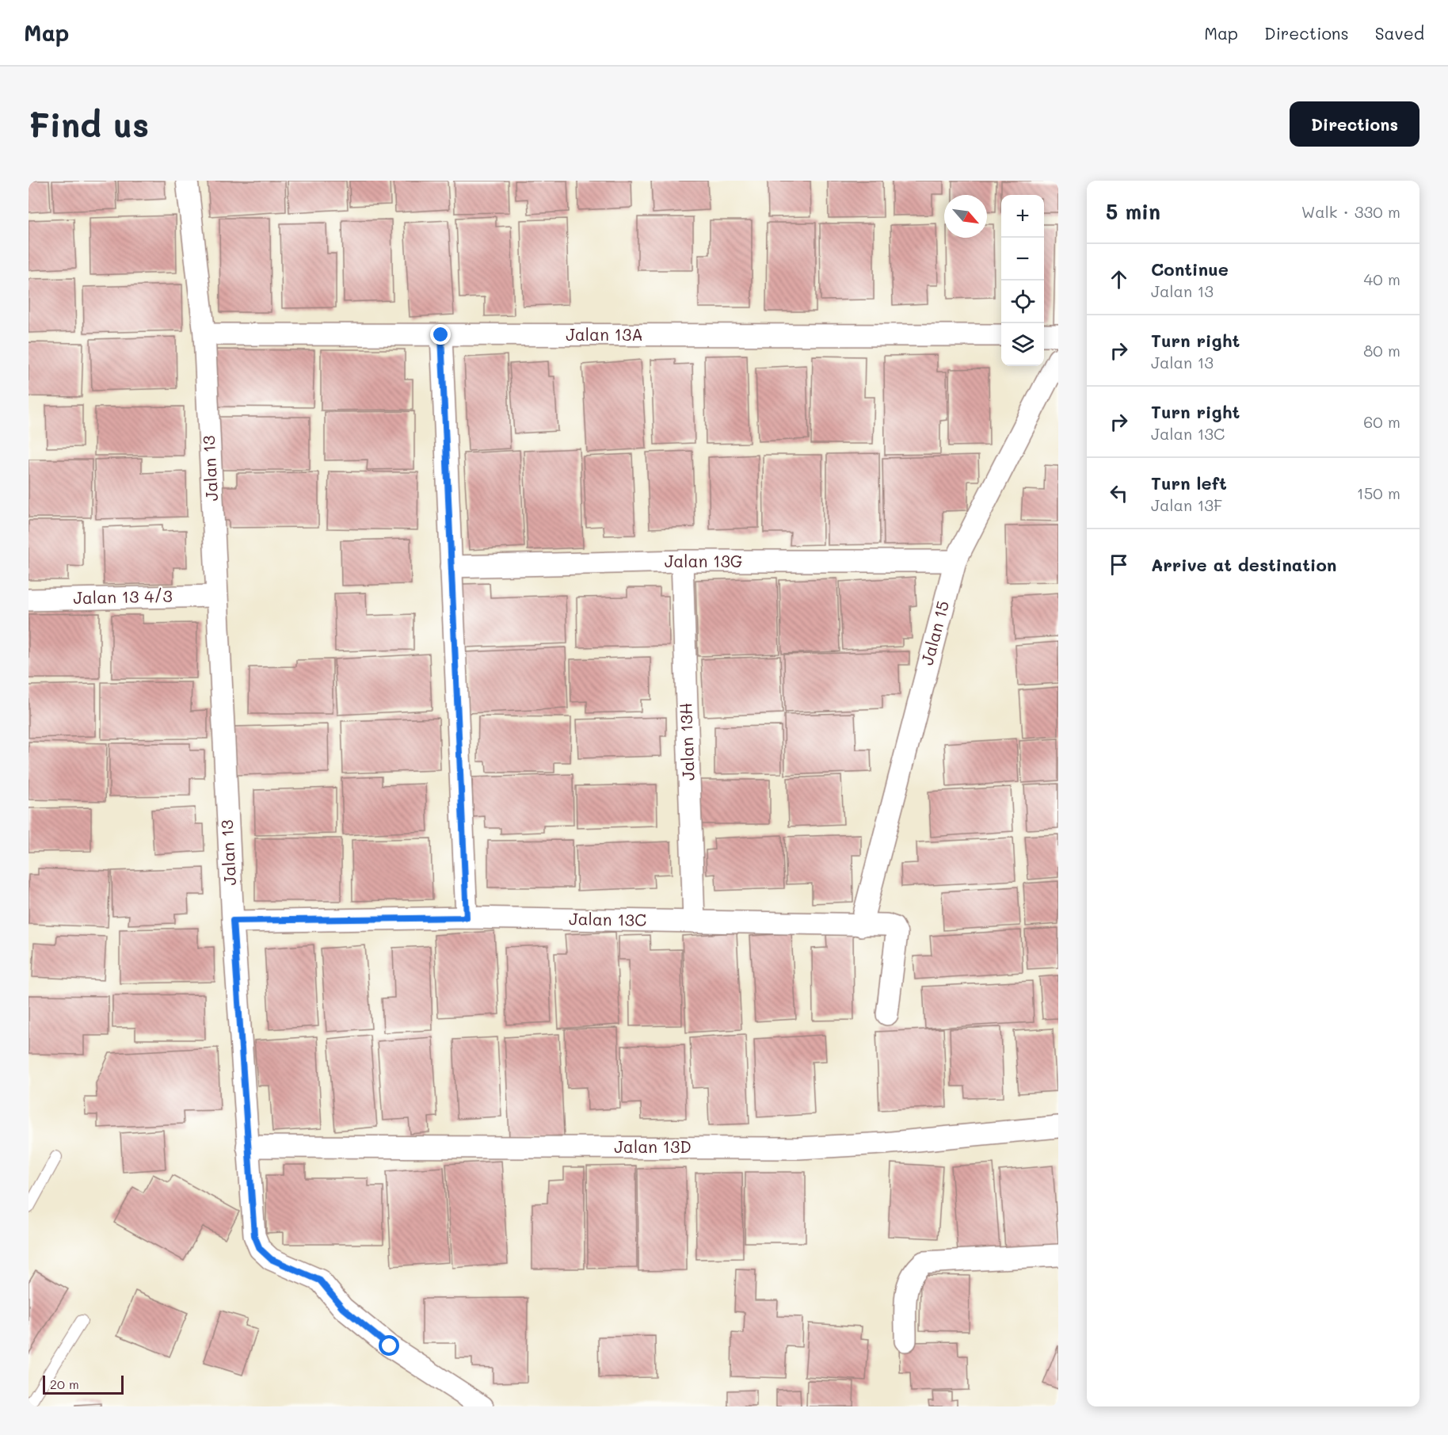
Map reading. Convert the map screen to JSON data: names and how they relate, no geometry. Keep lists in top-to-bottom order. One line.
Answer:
{"streets":{"street":["Jalan 13A","Jalan 13","Jalan 13G","Jalan 13 4/3","Jalan 15","Jalan 13H","Jalan 13C","Jalan 13D"]},"crossings":[["Jalan 13A","Jalan 13"],["Jalan 13","Jalan 13 4/3"],["Jalan 13","Jalan 13C"],["Jalan 13","Jalan 13D"],["Jalan 13G","Jalan 15"],["Jalan 13G","Jalan 13H"],["Jalan 15","Jalan 13C"],["Jalan 13H","Jalan 13C"]],"scale_bar":"20 m","north":"bottom right","page":{"header":"Map","nav":["Map","Directions","Saved"],"buttons":"Directions","title":"Find us","heading":["5 min","Walk · 330 m"],"map_buttons":["+","−"],"list":[["Continue","Jalan 13","40 m"],["Turn right","Jalan 13","80 m"],["Turn right","Jalan 13C","60 m"],["Turn left","Jalan 13F","150 m"],"Arrive at destination"],"scale":"20 m"}}
